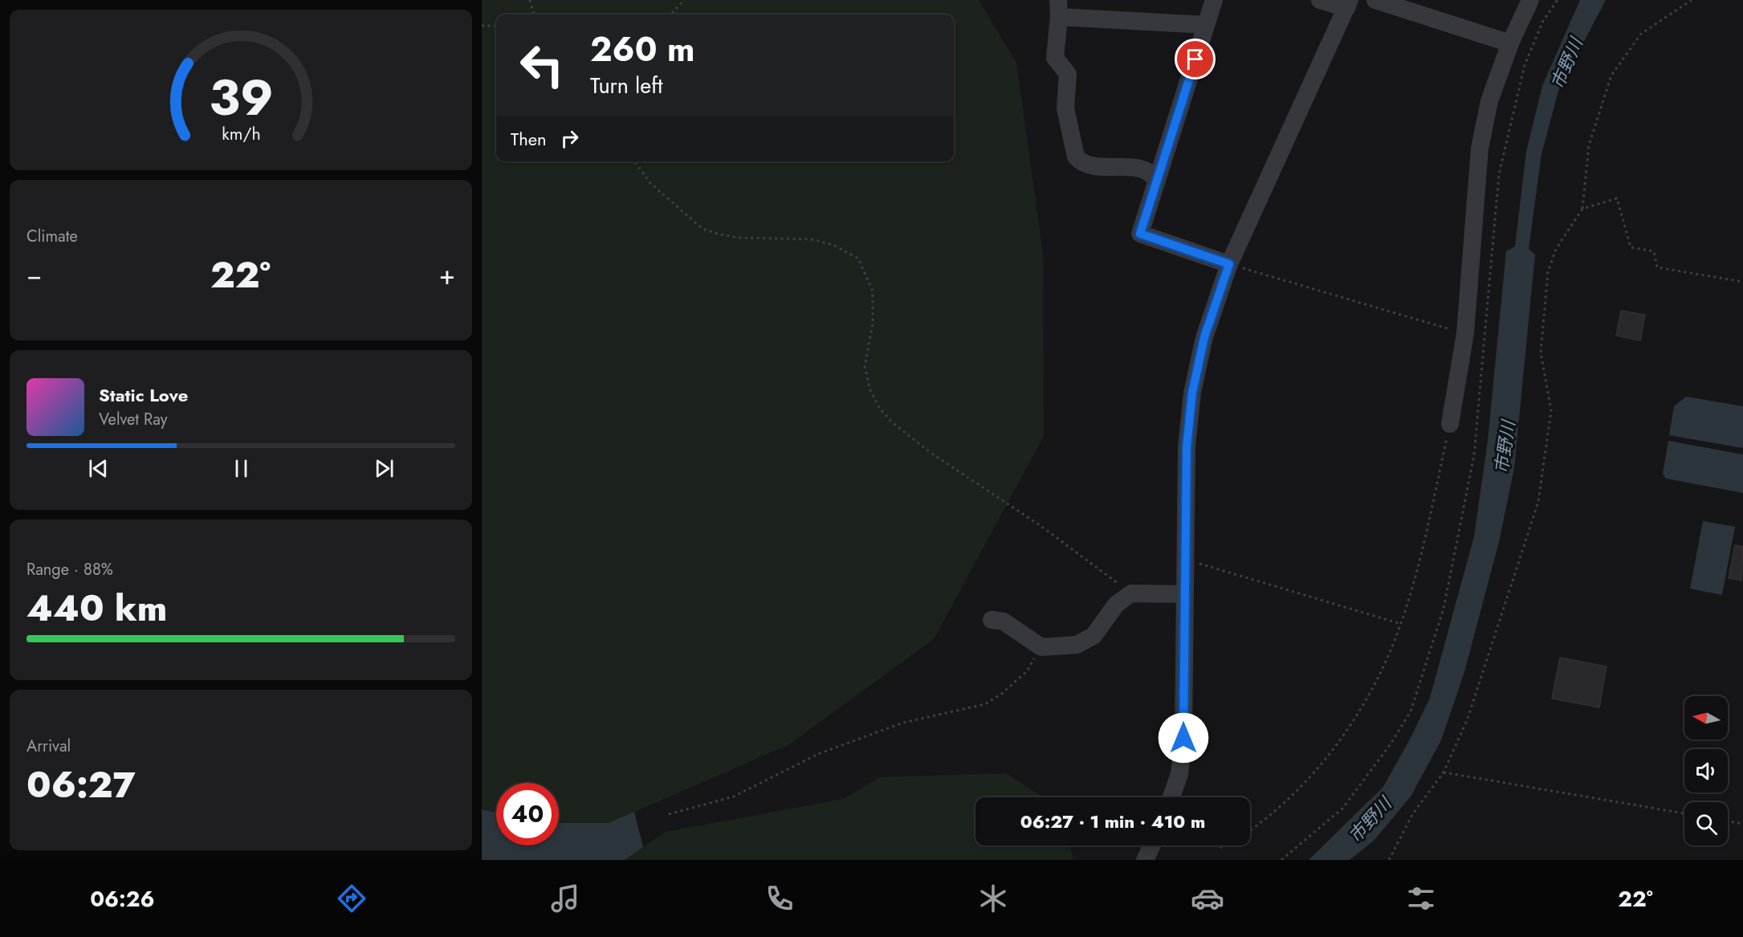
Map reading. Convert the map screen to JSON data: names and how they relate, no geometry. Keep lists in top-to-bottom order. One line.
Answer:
{"water":["市野川"],"north":"left","page":{"turn":["260 m","Turn left"],"then":"Then","tile":["Climate",["Range · 88%","440 km"],["Arrival","06:27"]],"heat":["−","22°","+"],"song":["Static Love","Velvet Ray"],"limit":"40","trip":"06:27 · 1 min · 410 m","tabs":["06:26","22°"],"gauge":["39","km/h"]}}
